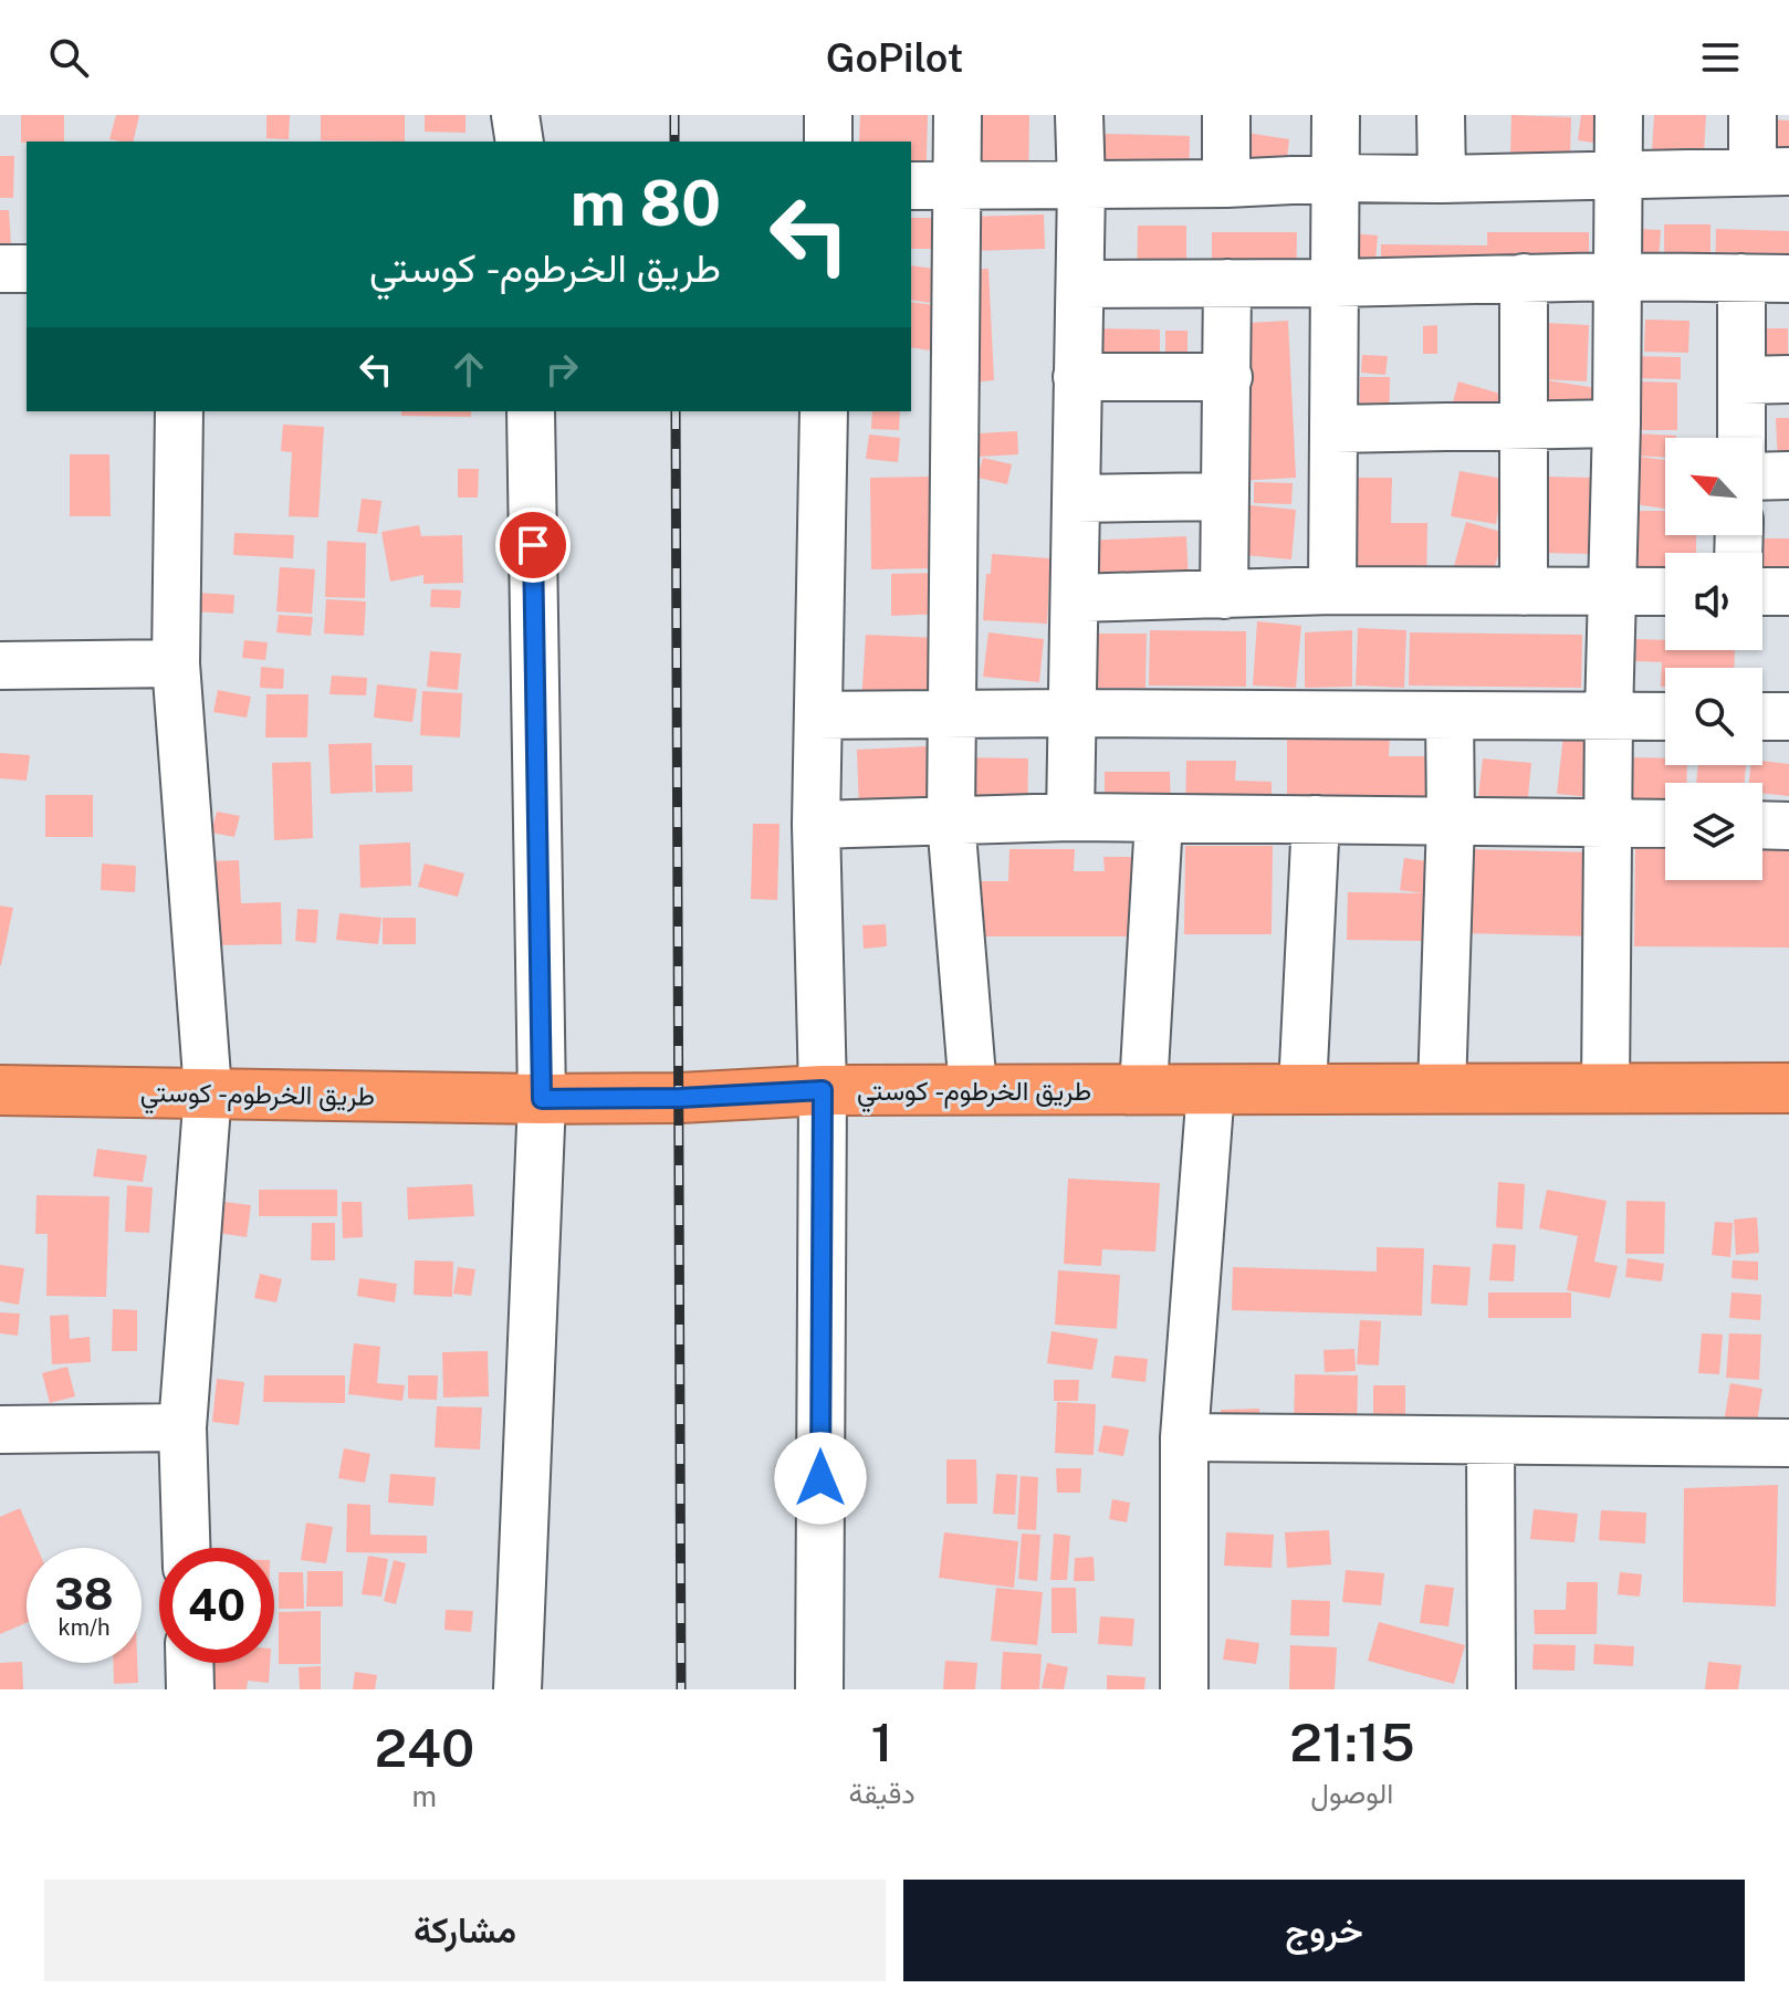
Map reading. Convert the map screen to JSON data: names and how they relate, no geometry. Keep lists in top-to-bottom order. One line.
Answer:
{"streets":{"highway":["طريق الخرطوم - كوستي"]},"north":"top left","page":{"header":"GoPilot","turn":["80 m","طريق الخرطوم - كوستي"],"speed":"38 km/h","limit":"40","eta":["21:15","الوصول","1","دقيقة","240","m"],"buttons":["خروج","مشاركة"]}}
